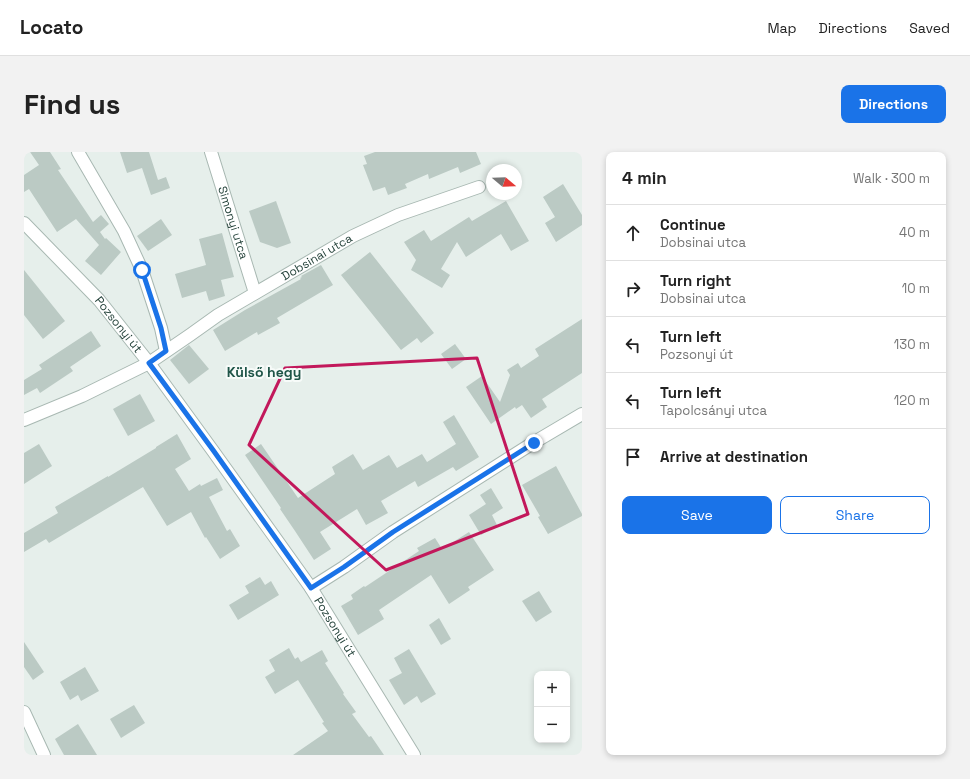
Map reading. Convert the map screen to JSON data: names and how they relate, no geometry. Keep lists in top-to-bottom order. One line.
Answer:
{"streets":{"street":["Simonyi utca","Dobsinai utca","Pozsonyi út"]},"crossings":[["Simonyi utca","Dobsinai utca"],["Dobsinai utca","Pozsonyi út"]],"districts":["Külső hegy"],"north":"right","page":{"header":"Locato","nav":["Map","Directions","Saved"],"buttons":["Directions",["Save","Share"]],"title":"Find us","heading":["4 min","Walk · 300 m"],"list":[["Continue","Dobsinai utca","40 m"],["Turn right","Dobsinai utca","10 m"],["Turn left","Pozsonyi út","130 m"],["Turn left","Tapolcsányi utca","120 m"],"Arrive at destination"],"map_buttons":["+","−"]}}
